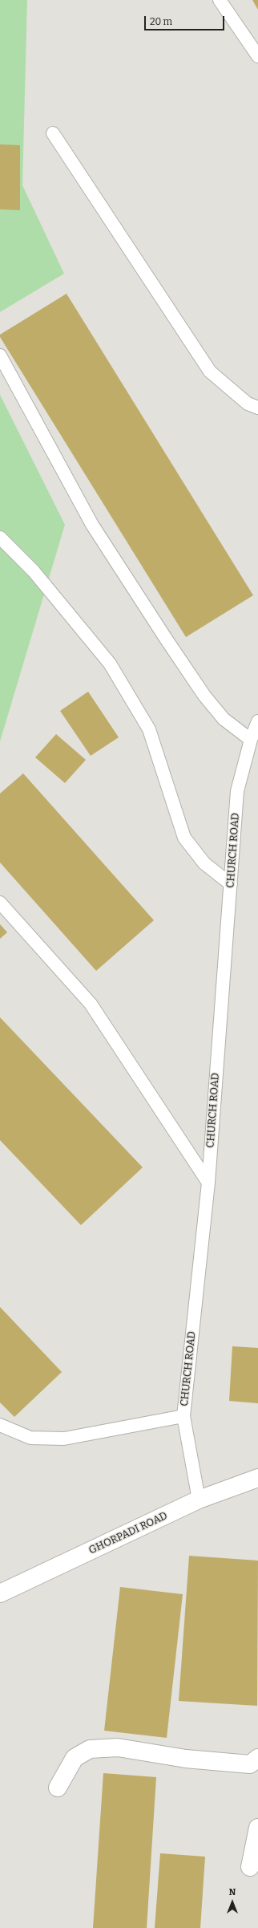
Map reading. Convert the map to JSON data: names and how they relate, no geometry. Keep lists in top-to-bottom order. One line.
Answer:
{"streets":{"main road":["GHORPADI ROAD"],"lane":["CHURCH ROAD"]},"crossings":[["CHURCH ROAD","GHORPADI ROAD"]],"scale_bar":"20 m","north":"top"}
